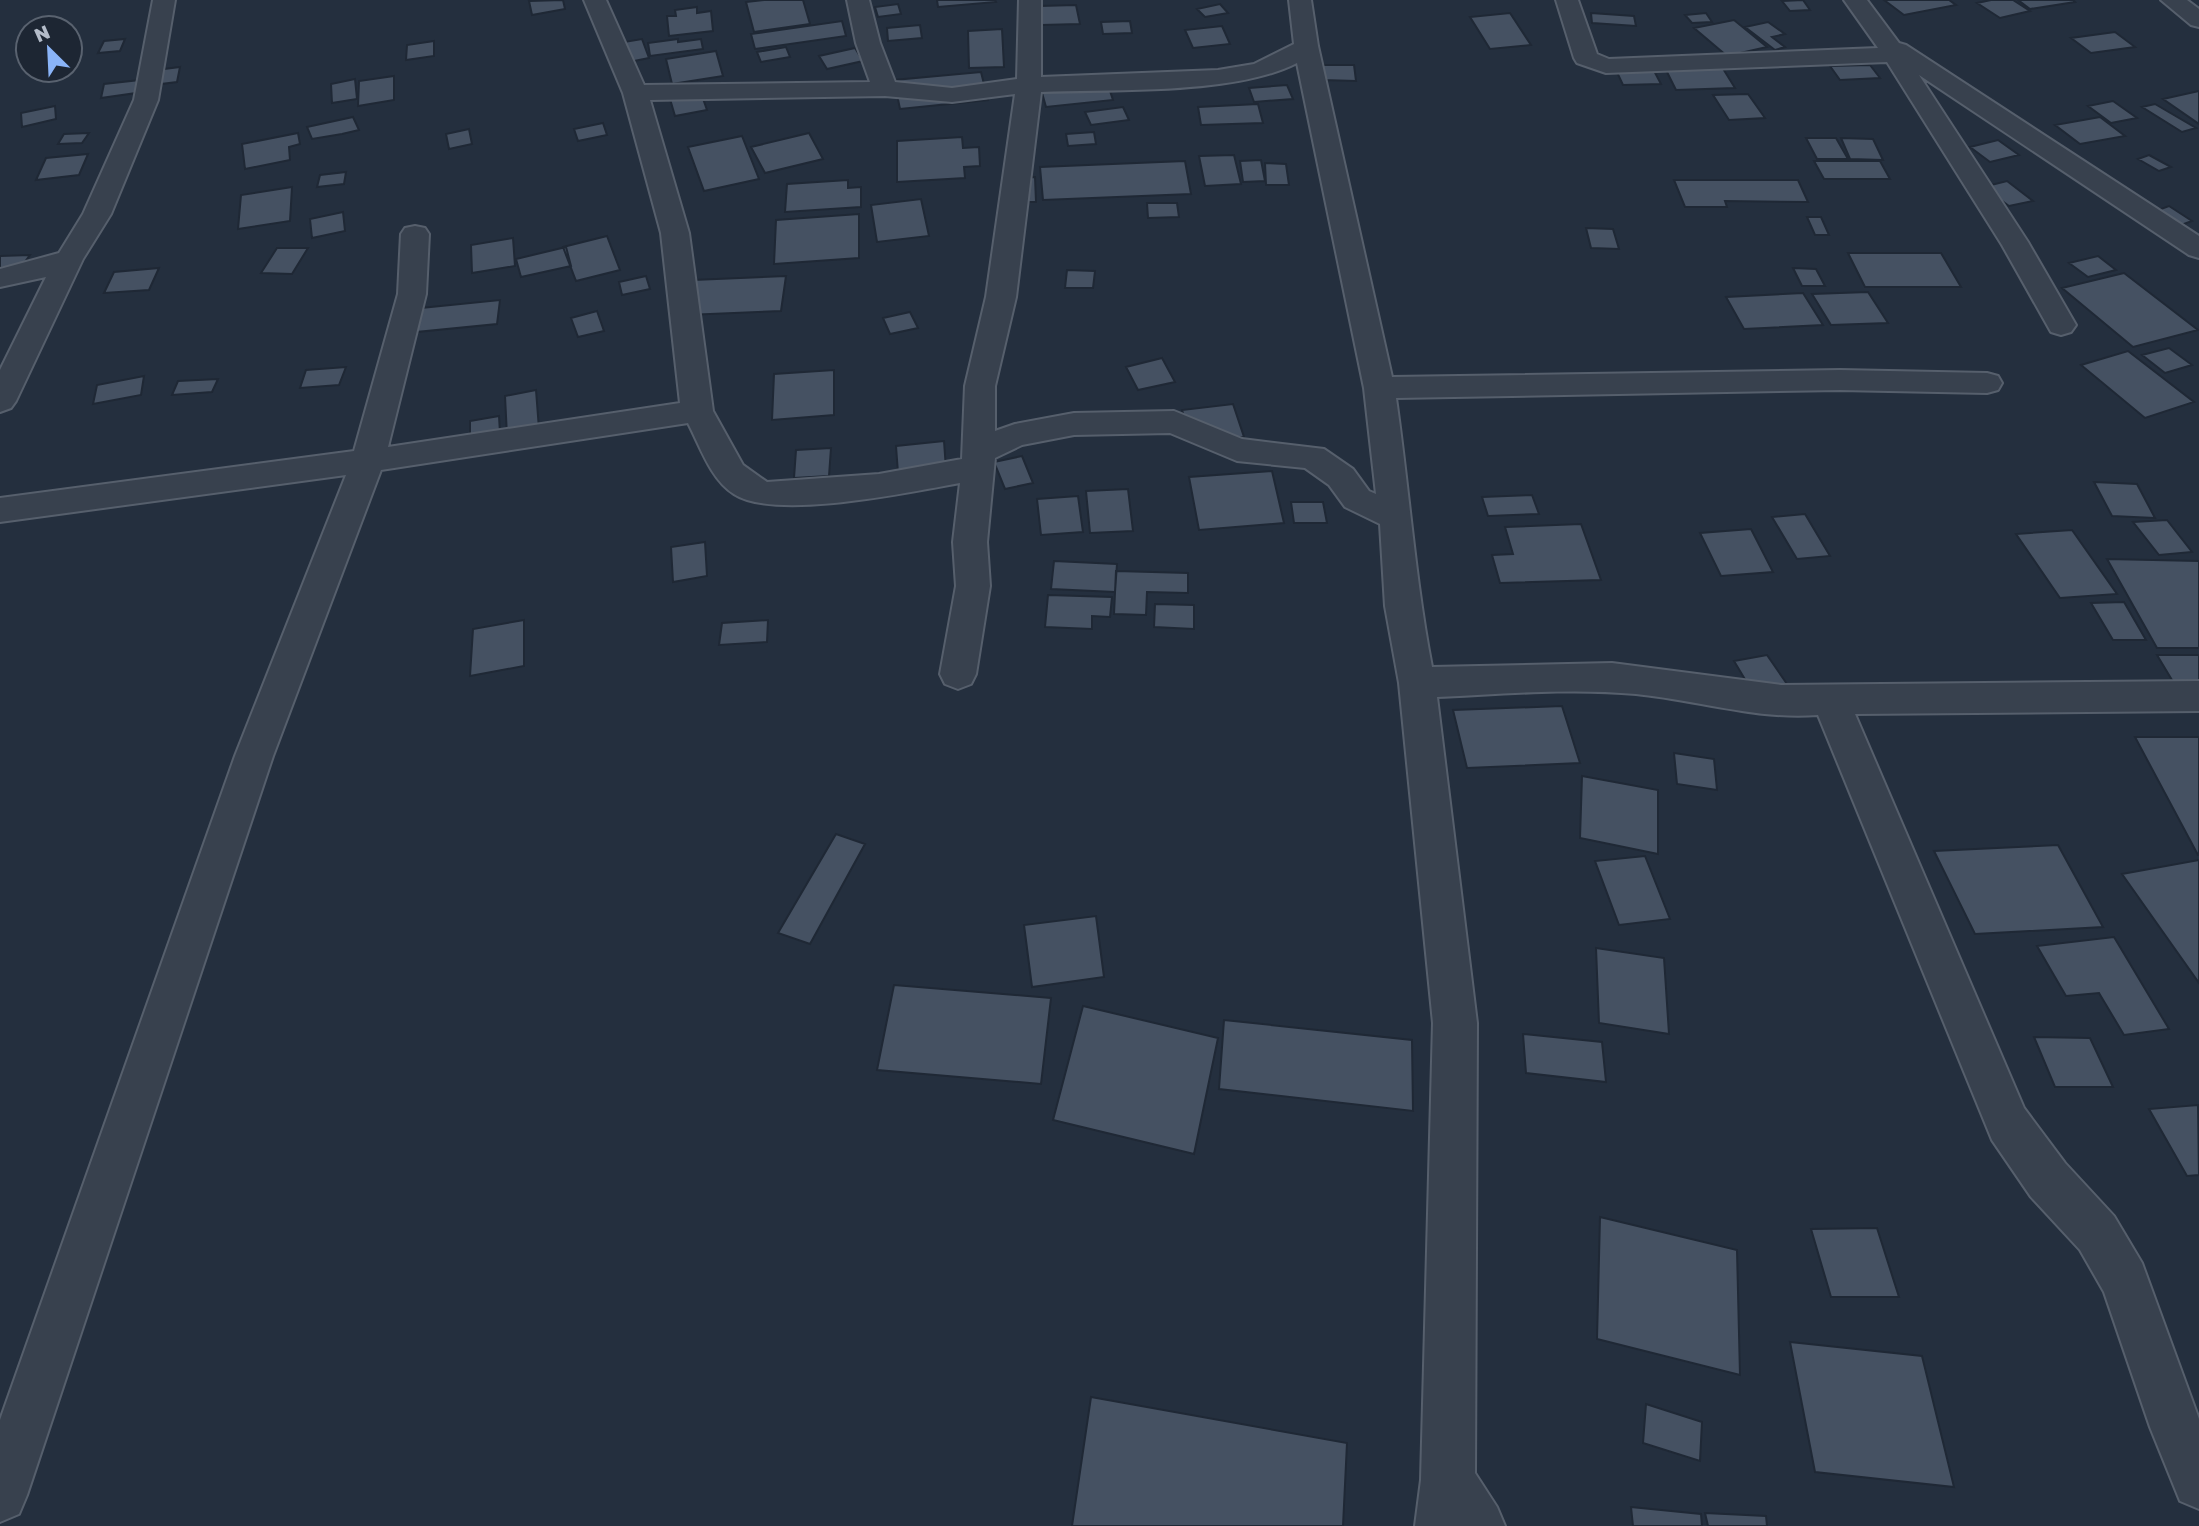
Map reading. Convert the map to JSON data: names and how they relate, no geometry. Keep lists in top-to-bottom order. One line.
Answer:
{"north":"top left"}
